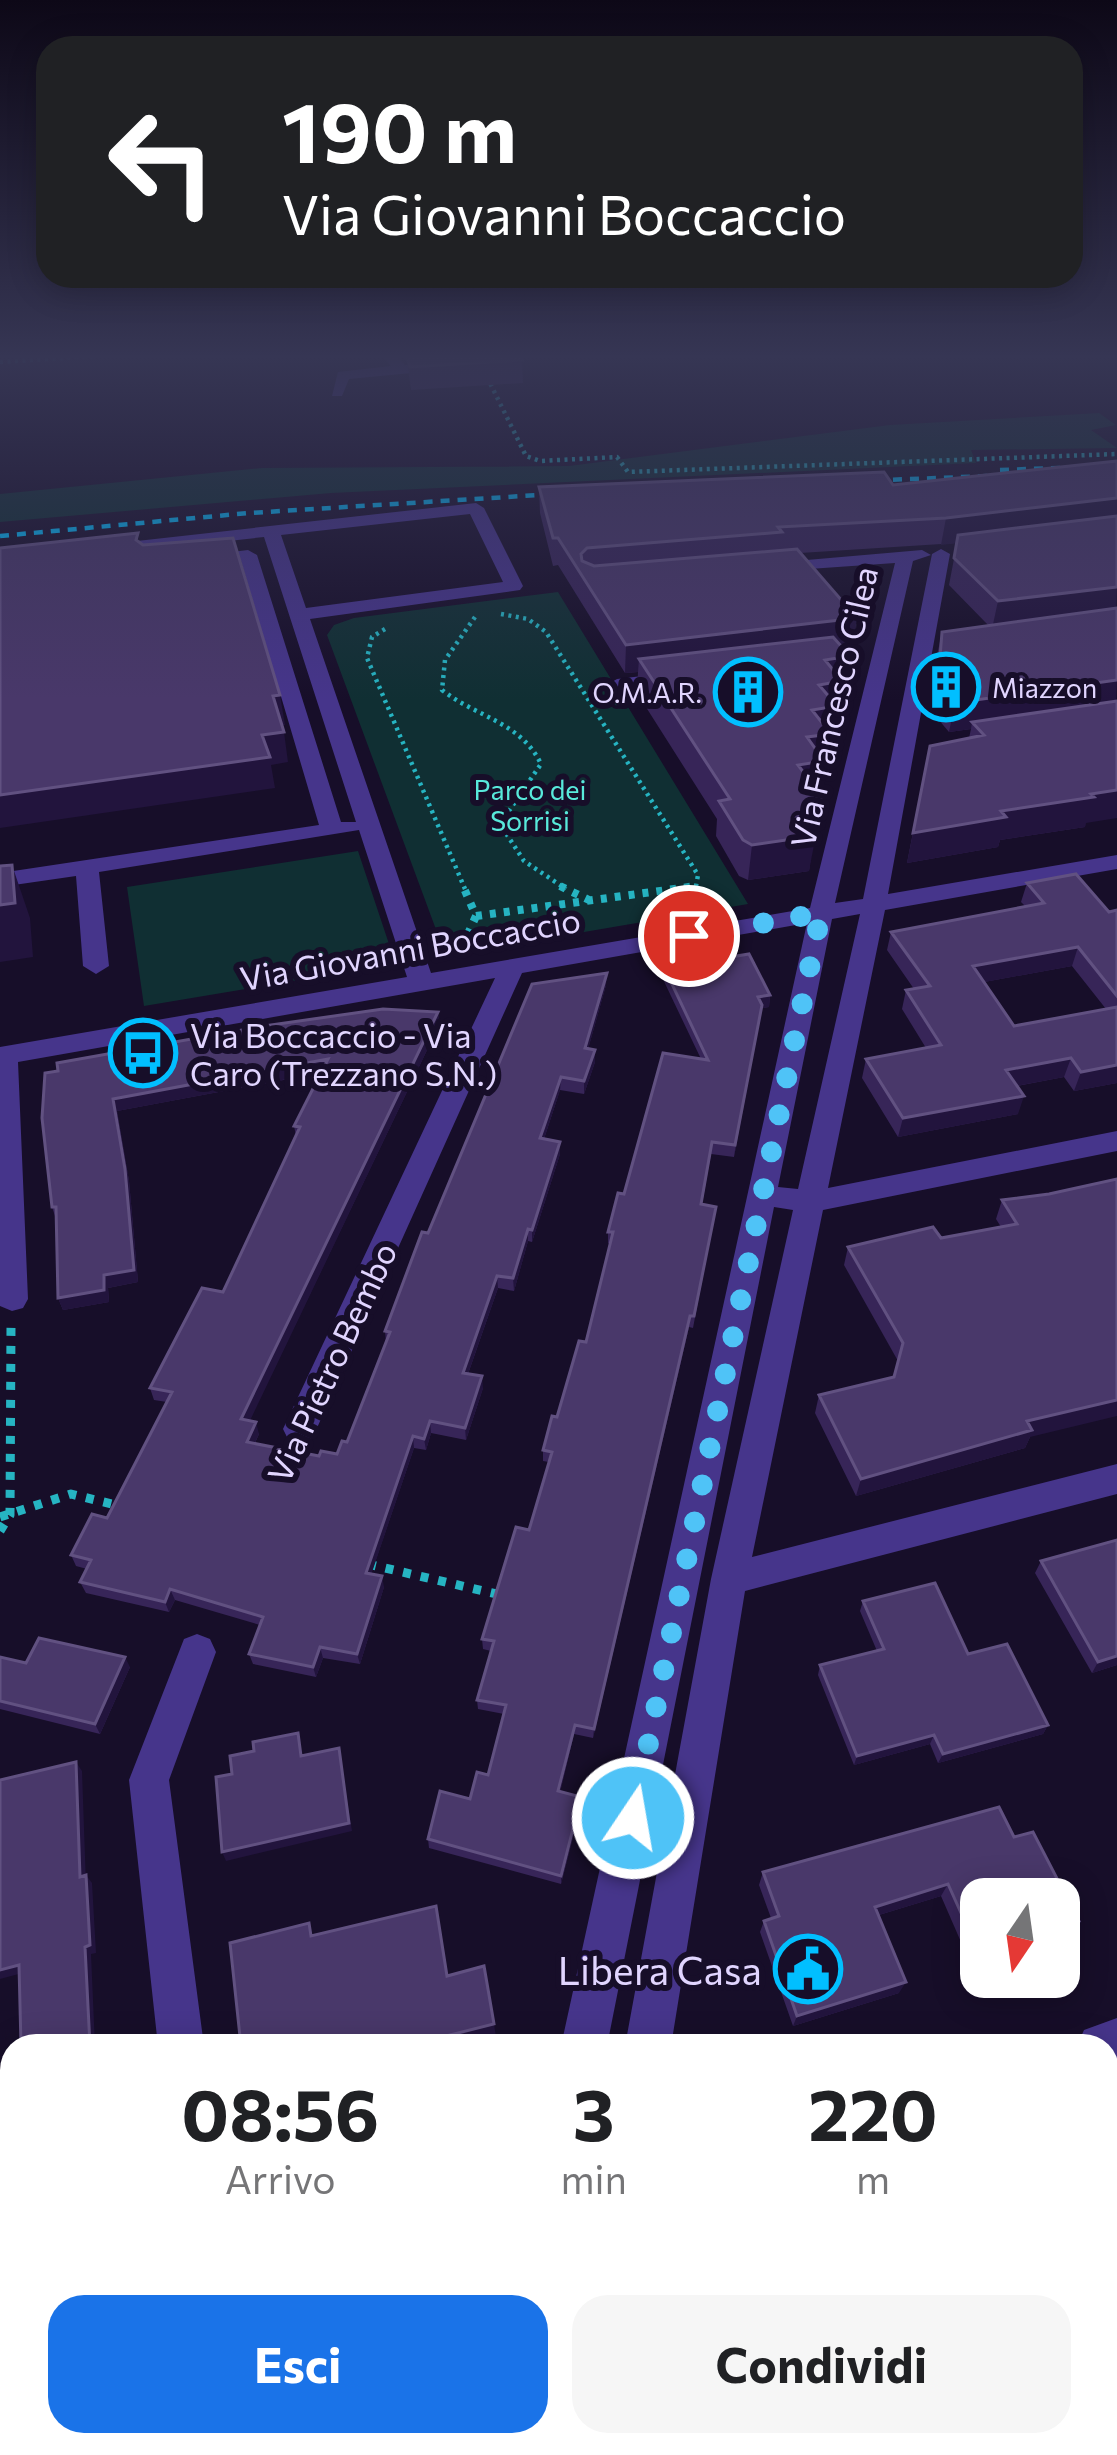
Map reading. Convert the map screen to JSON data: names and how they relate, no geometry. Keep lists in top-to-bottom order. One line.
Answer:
{"streets":{"street":["Via Francesco Cilea","Via Giovanni Boccaccio","Via Pietro Bembo"]},"crossings":[["Via Francesco Cilea","Via Giovanni Boccaccio"],["Via Giovanni Boccaccio","Via Pietro Bembo"]],"parks":["Parco dei Sorrisi"],"places":{"building":["Miazzon","O.M.A.R."],"bus stop":["Via Boccaccio - Via Caro (Trezzano S.N.)"],"public building":["Libera Casa"]},"north":"bottom","page":{"turn":["190 m","Via Giovanni Boccaccio"],"eta":["08:56","Arrivo","3","min","220","m"],"buttons":["Esci","Condividi"]}}
